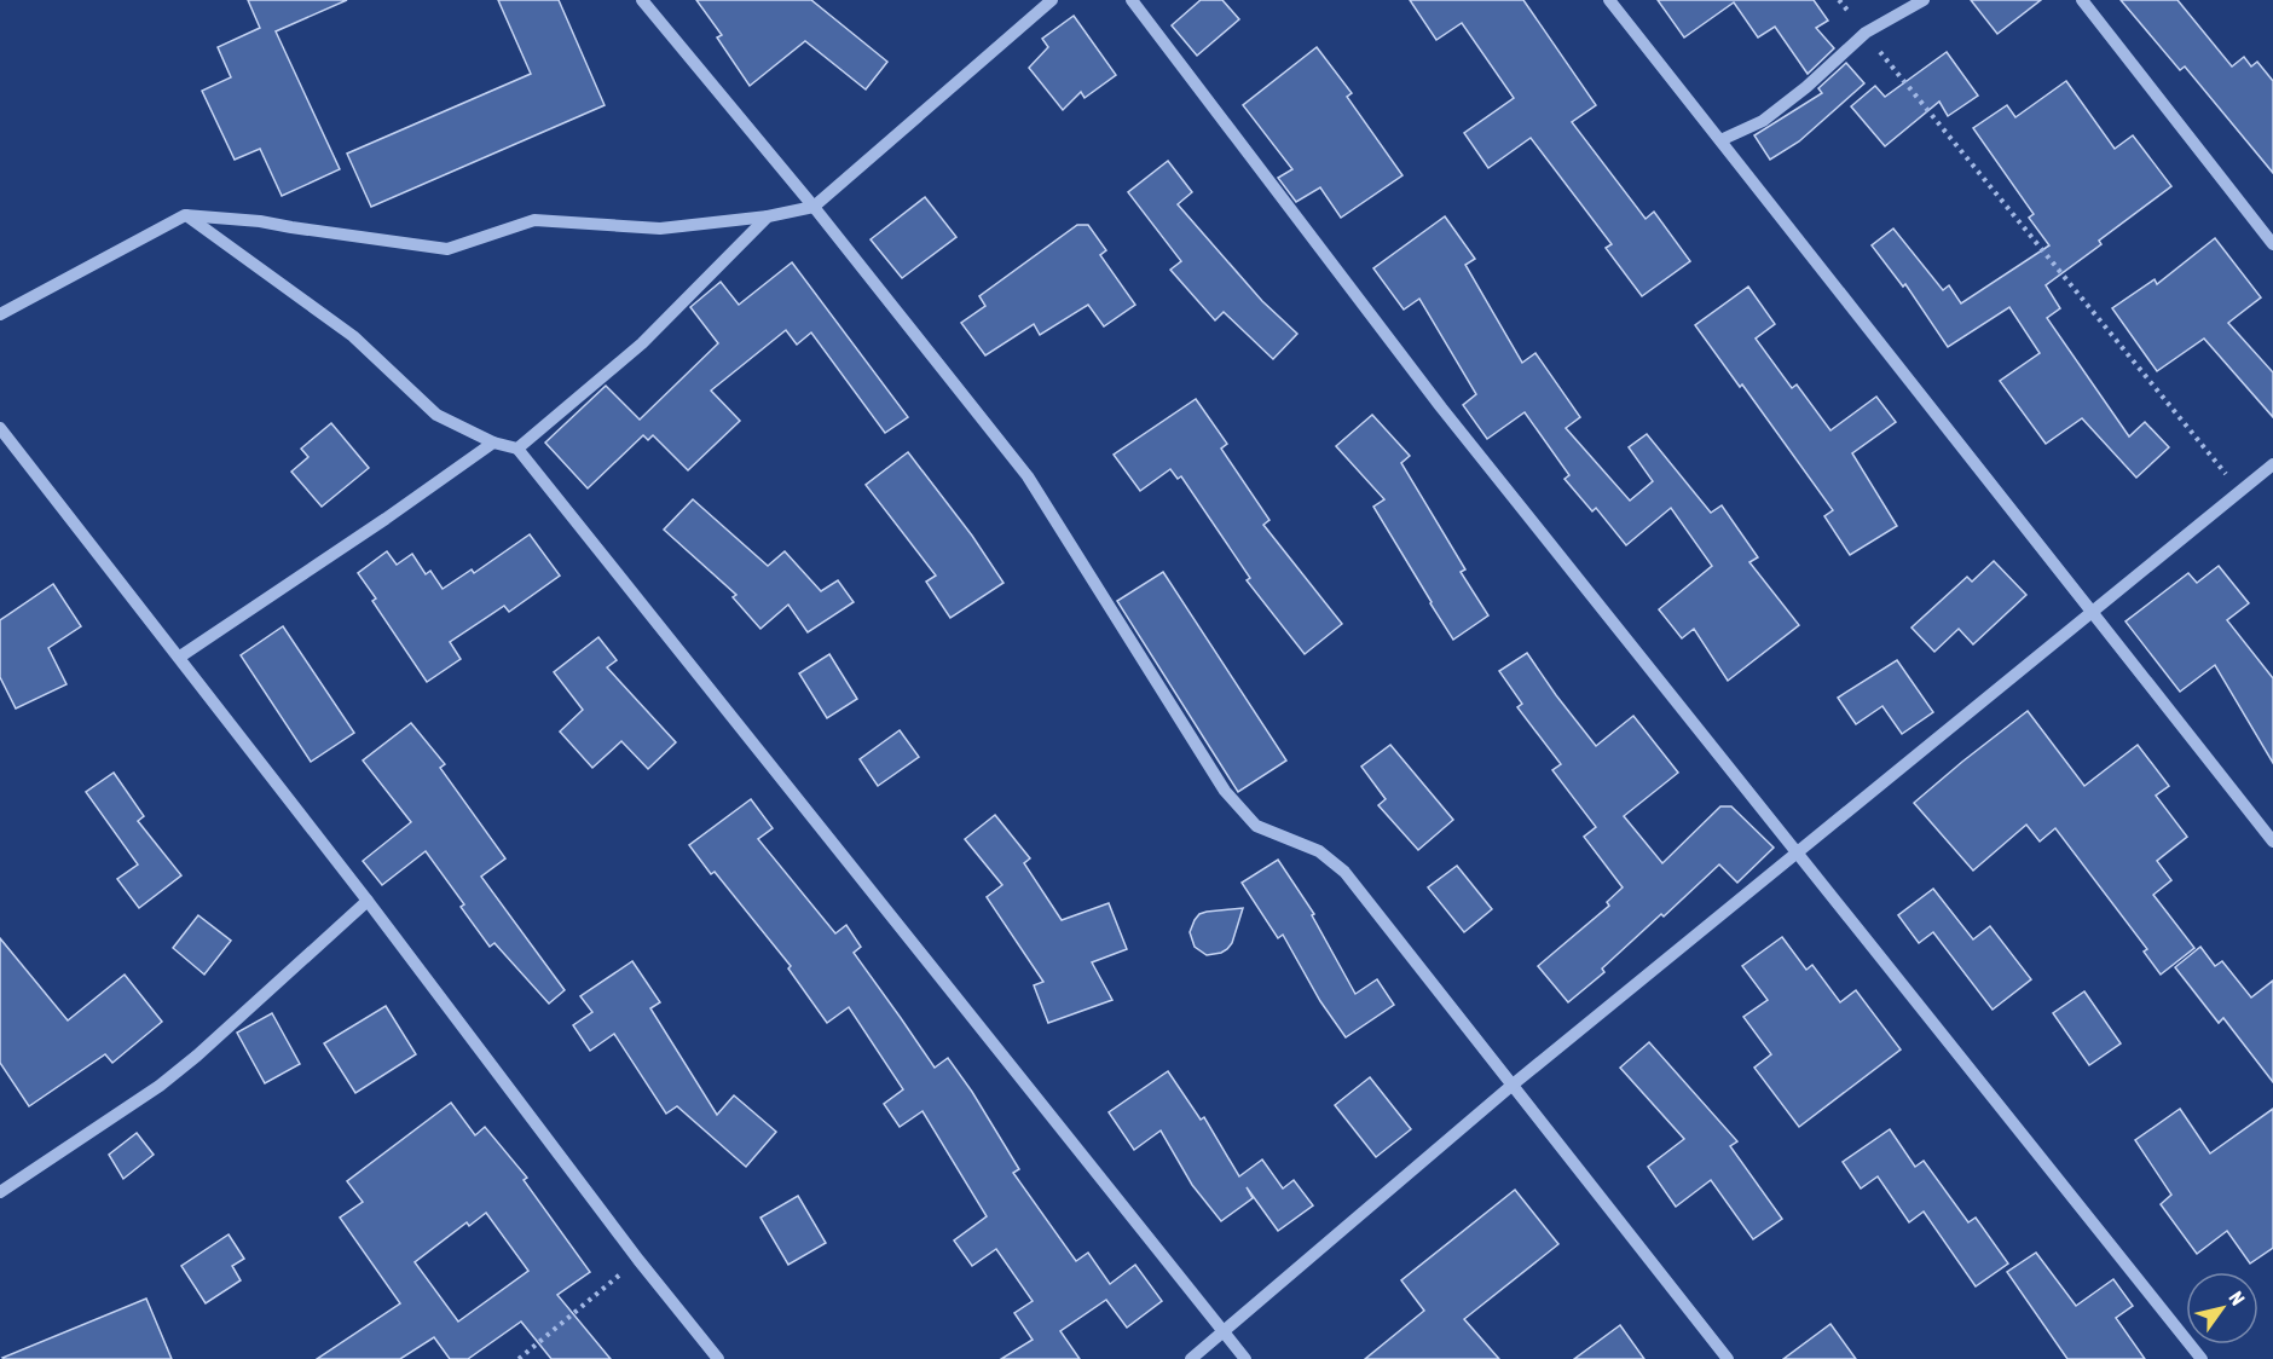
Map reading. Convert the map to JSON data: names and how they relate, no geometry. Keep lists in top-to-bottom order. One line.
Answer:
{"north":"top right"}
